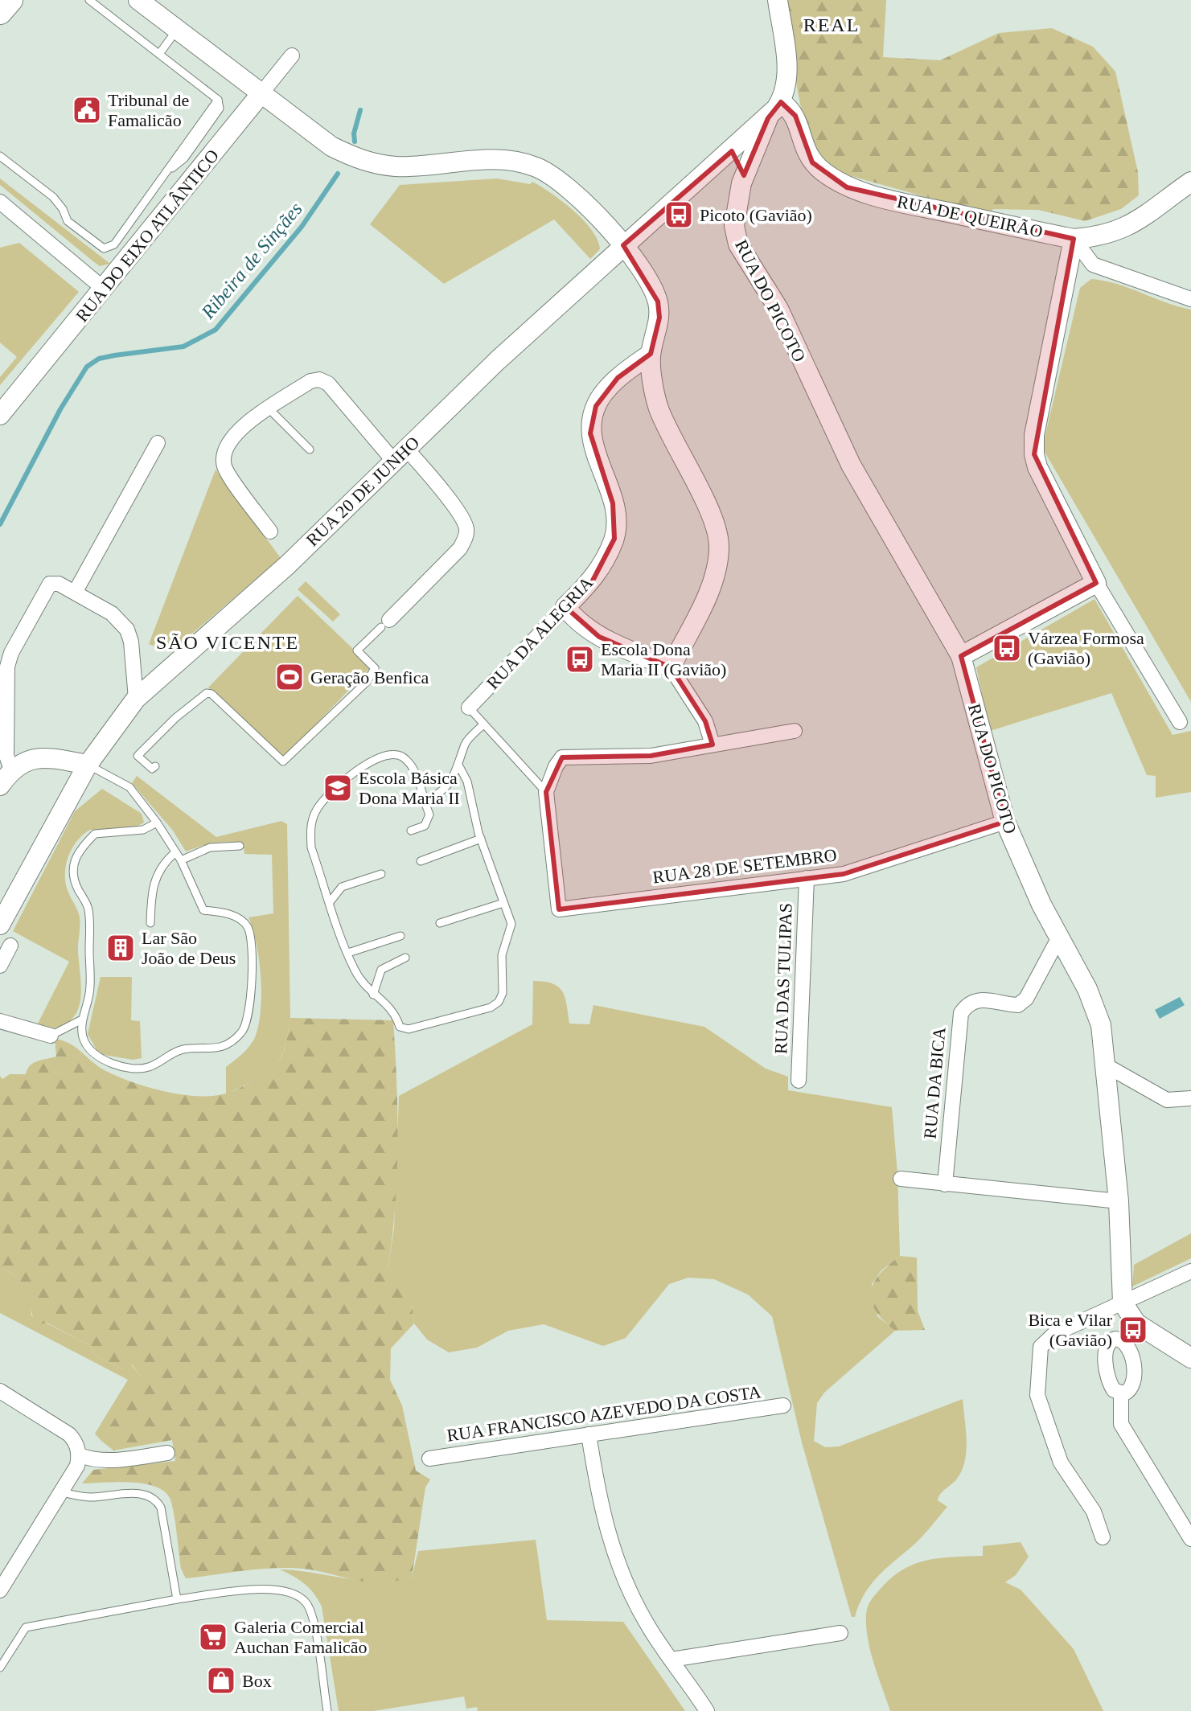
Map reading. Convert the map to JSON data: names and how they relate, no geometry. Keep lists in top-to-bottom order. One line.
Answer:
{"streets":{"street":["RUA DE QUEIRÃO","RUA DO EIXO ATLÂNTICO","RUA DO PICOTO","RUA 20 DE JUNHO","RUA DA ALEGRIA","RUA 28 DE SETEMBRO","RUA DAS TULIPAS","RUA DA BICA","RUA FRANCISCO AZEVEDO DA COSTA"]},"crossings":[["RUA DE QUEIRÃO","RUA 20 DE JUNHO"],["RUA DO PICOTO","RUA 20 DE JUNHO"],["RUA DO PICOTO","RUA 28 DE SETEMBRO"],["RUA DO PICOTO","RUA DA BICA"],["RUA 28 DE SETEMBRO","RUA DAS TULIPAS"]],"districts":["REAL","SÃO VICENTE"],"water":["Ribeira de Sinçães"],"places":{"public building":["Tribunal de Famalicão"],"bus stop":["Picoto (Gavião)","Várzea Formosa (Gavião)","Escola Dona Maria II (Gavião)","Bica e Vilar (Gavião)"],"sports":["Geração Benfica"],"school or university":["Escola Básica Dona Maria II"],"building":["Lar São João de Deus"],"supermarket":["Galeria Comercial Auchan Famalicão"],"shop":["Box"]}}
